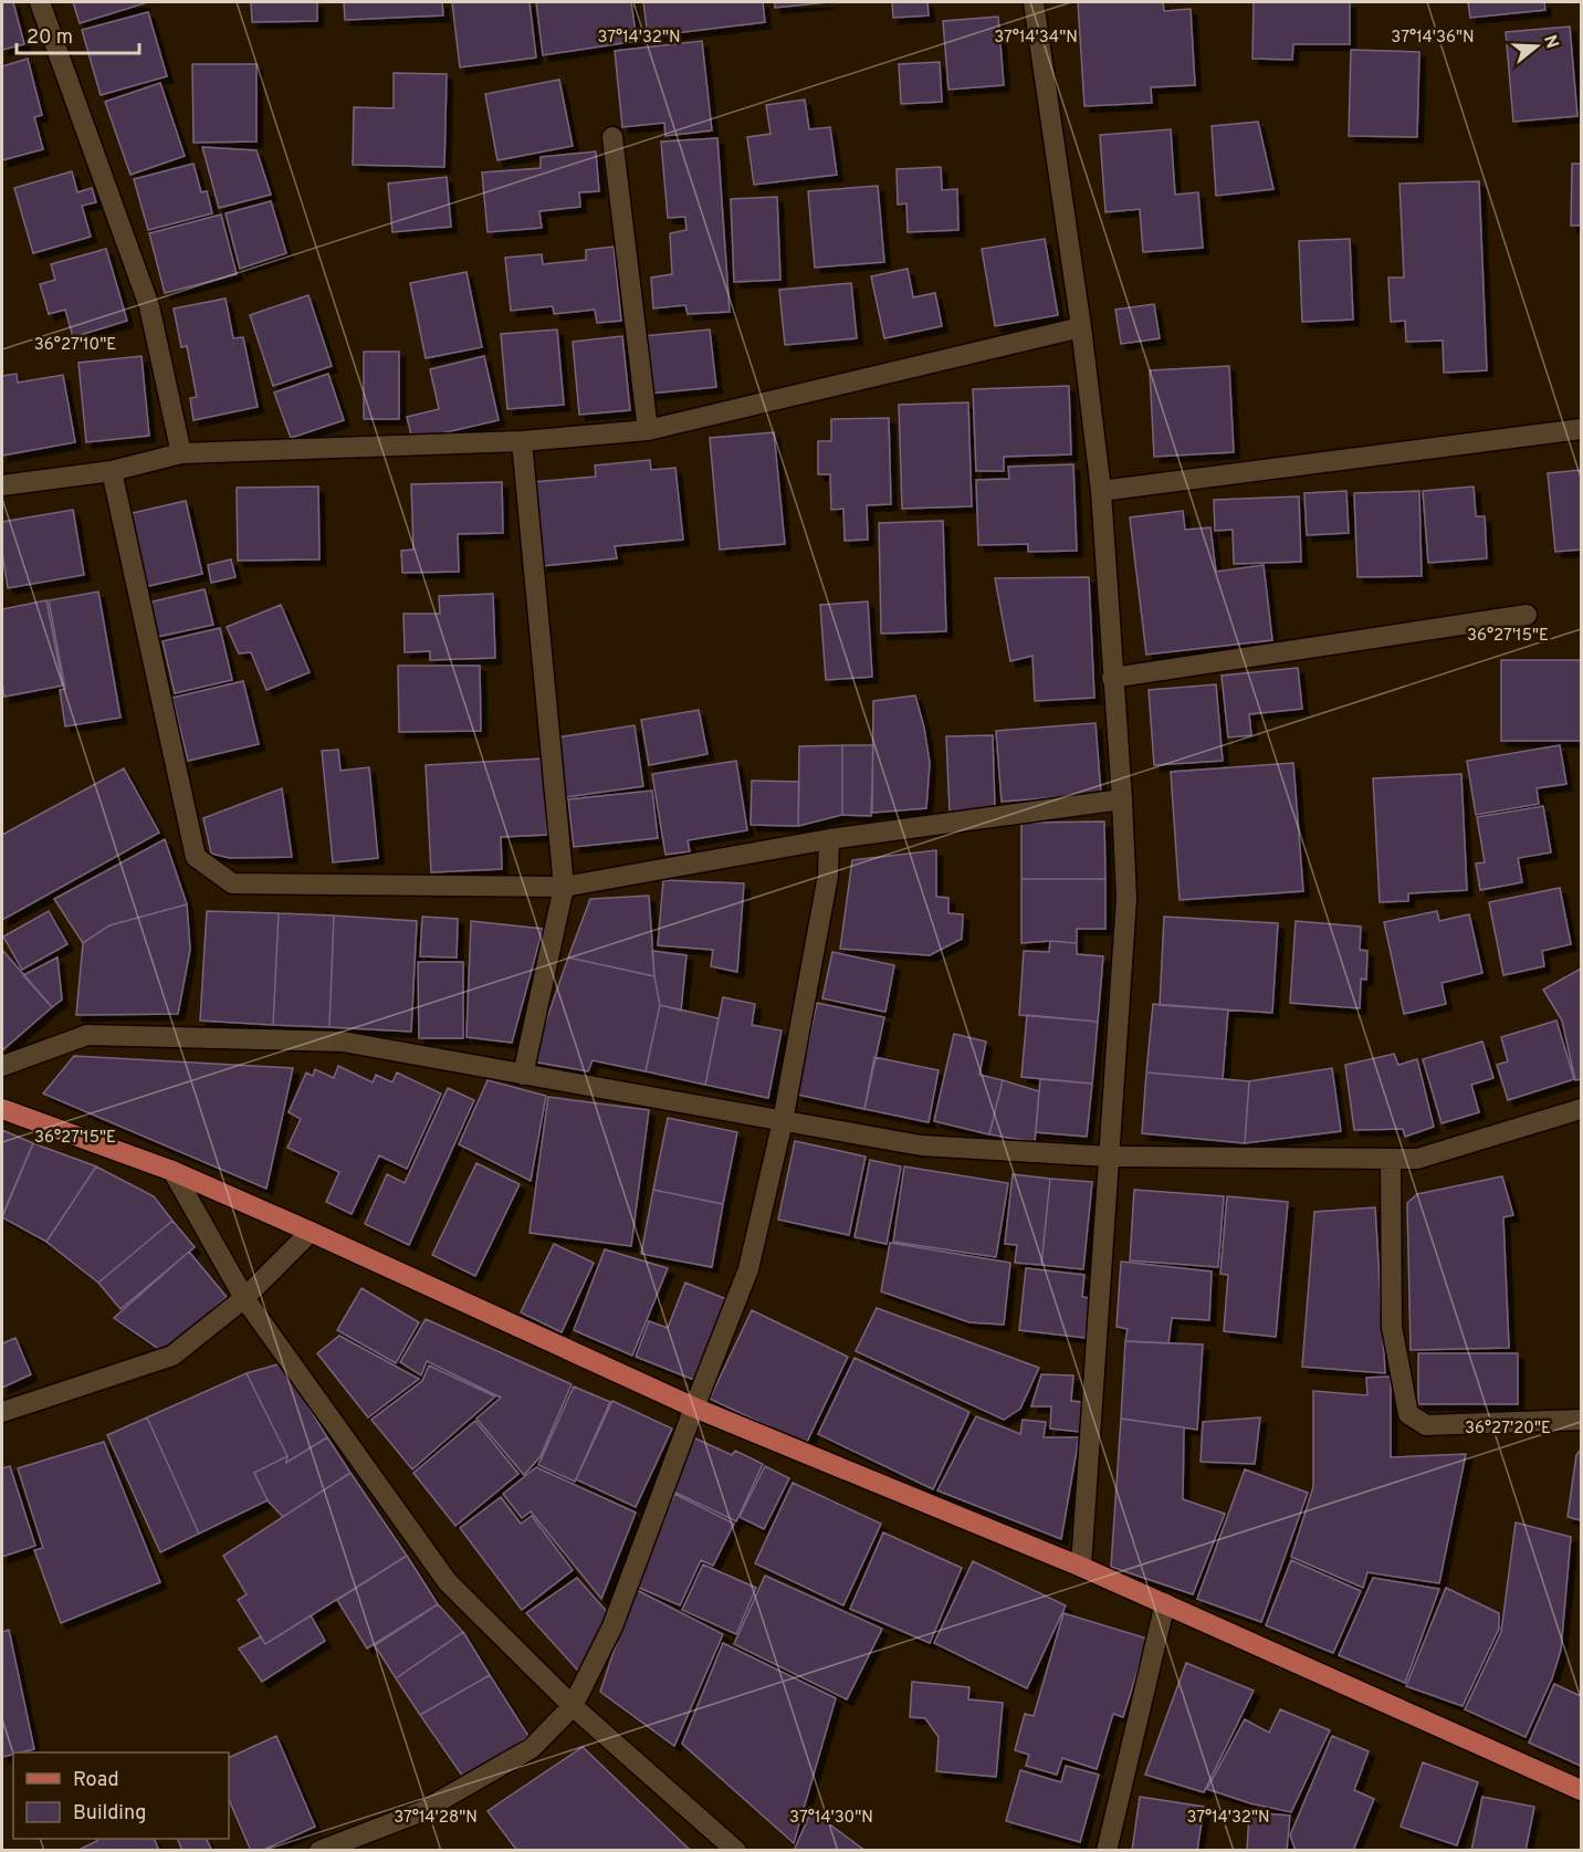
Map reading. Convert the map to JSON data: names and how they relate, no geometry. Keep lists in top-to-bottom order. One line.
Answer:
{"legend":["Road","Building"],"scale_bar":"20 m","north":"right","coordinates":["37°14'32\"N","37°14'34\"N","37°14'36\"N","36°27'10\"E","36°27'15\"E","36°27'20\"E","37°14'28\"N","37°14'30\"N"]}
